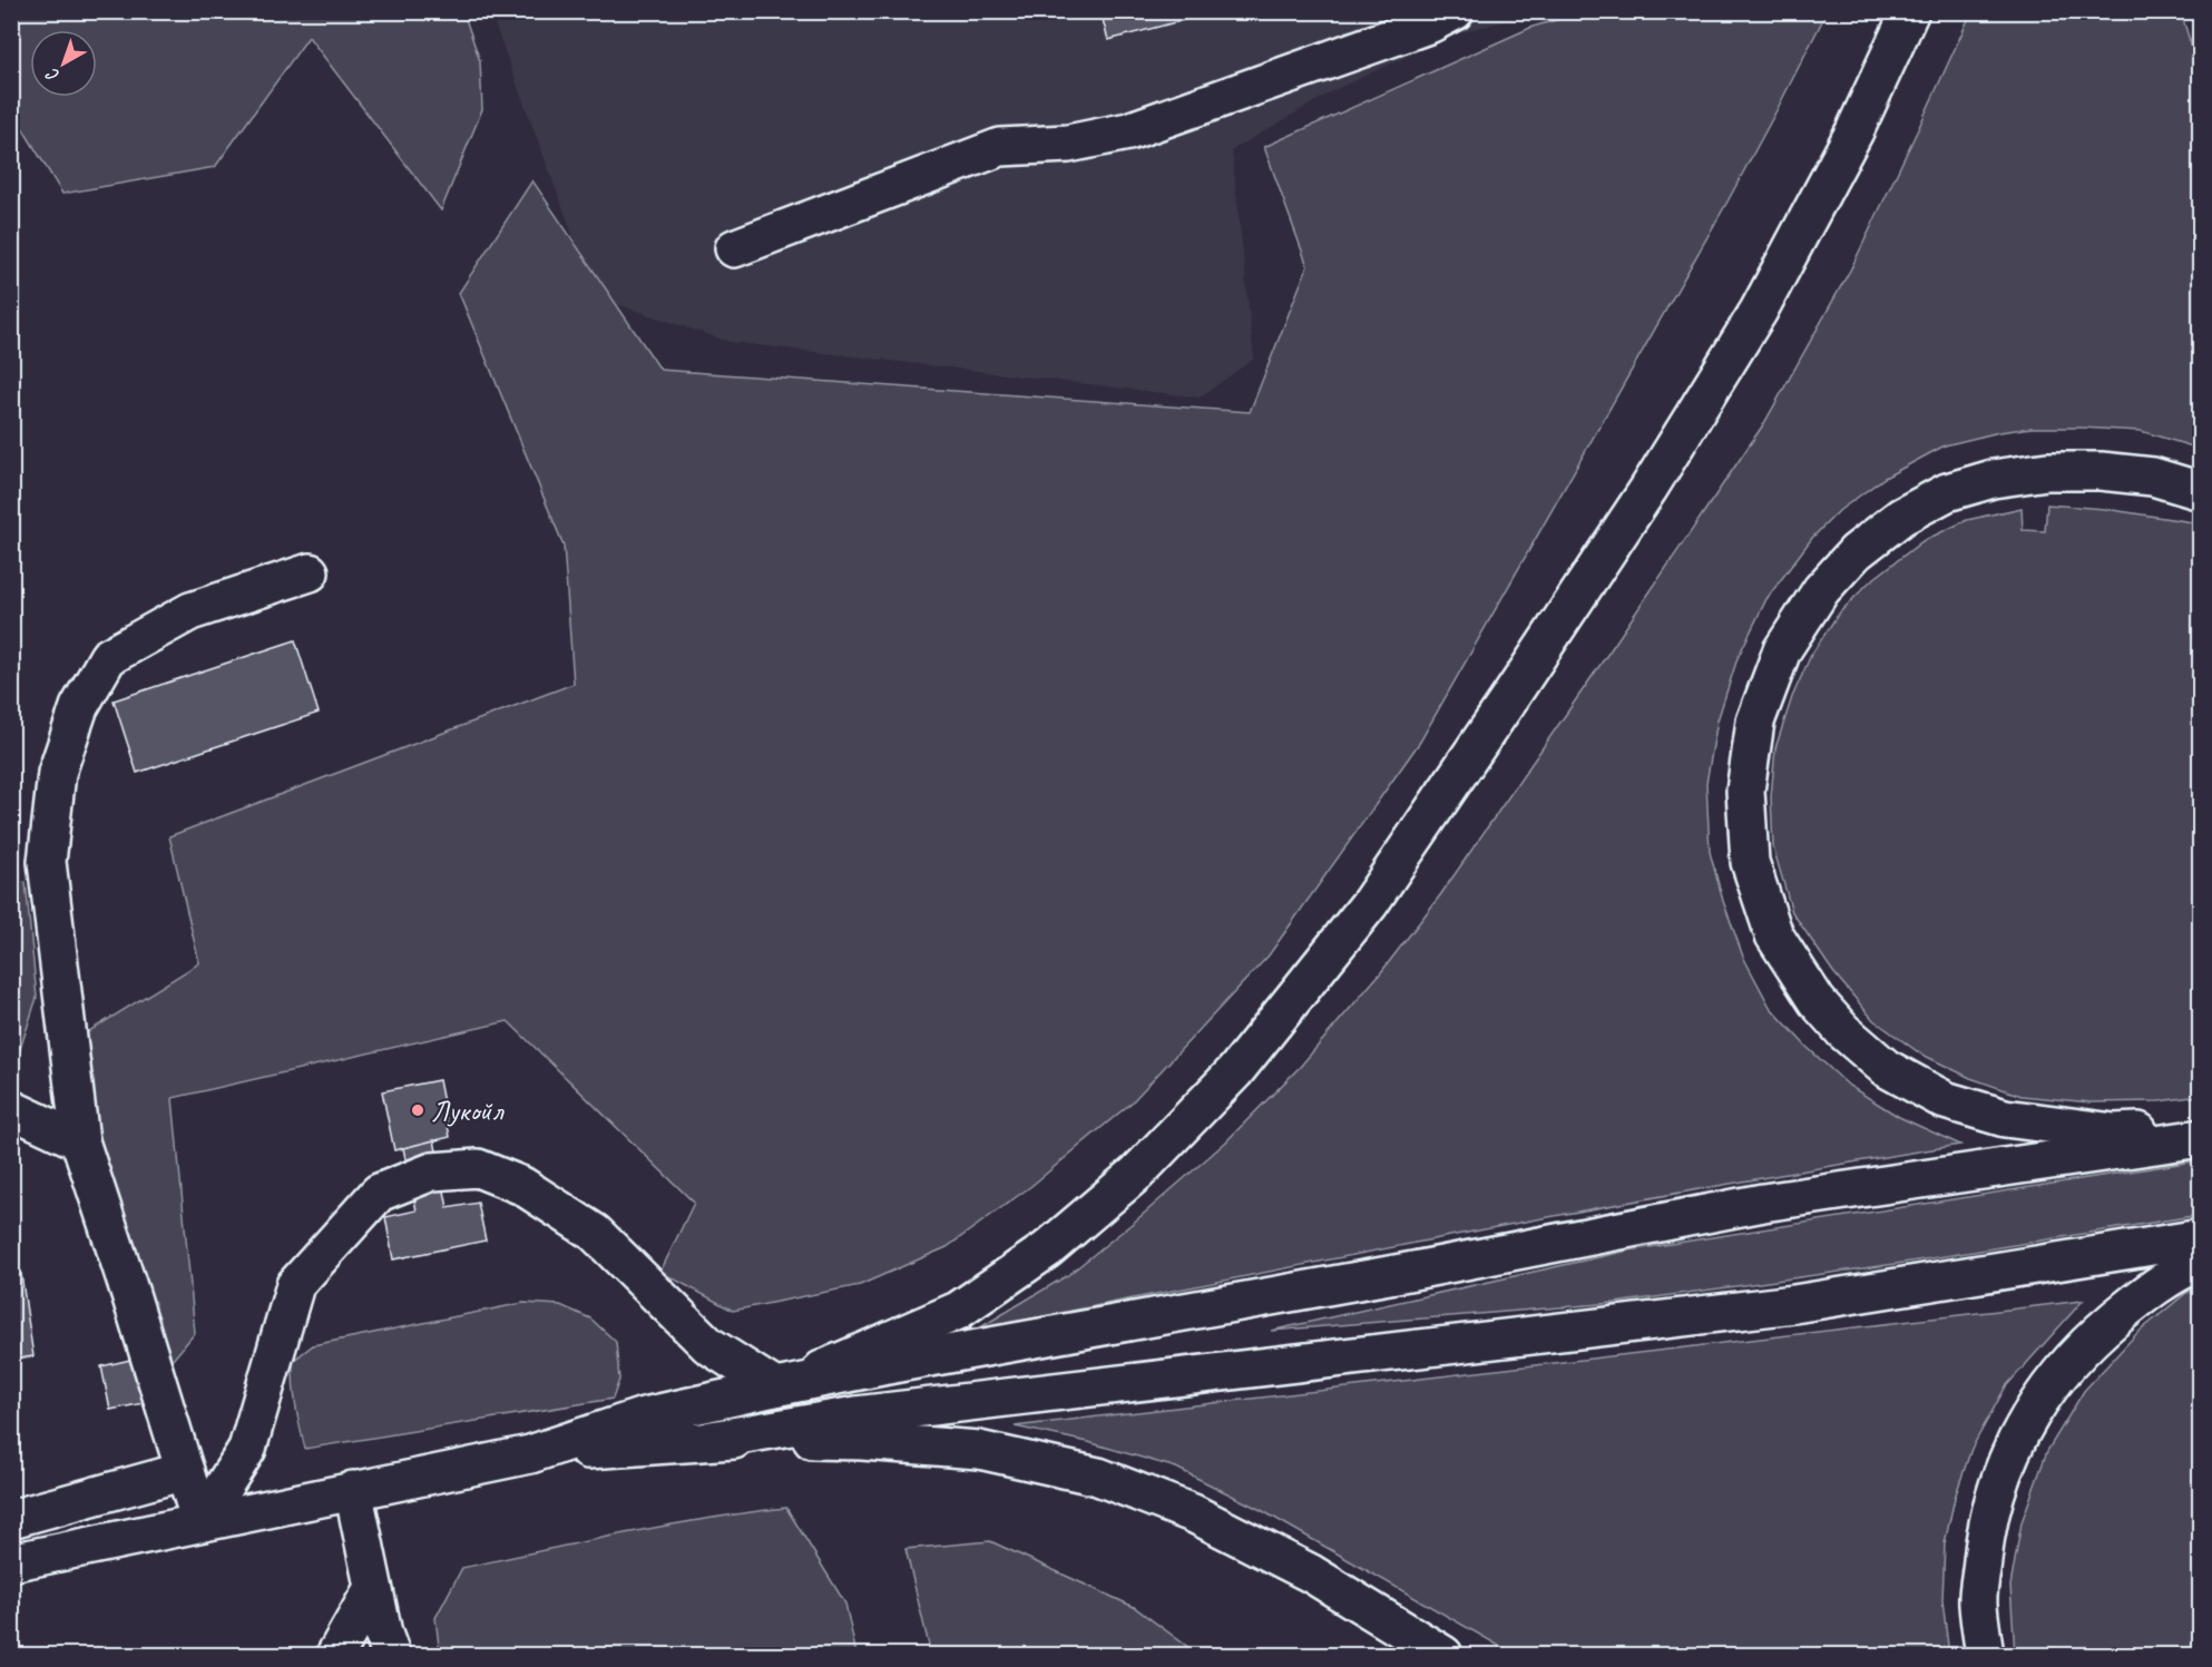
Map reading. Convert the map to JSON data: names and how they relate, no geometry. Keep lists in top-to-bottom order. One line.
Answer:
{"places":["Лукойл"],"north":"bottom left"}
